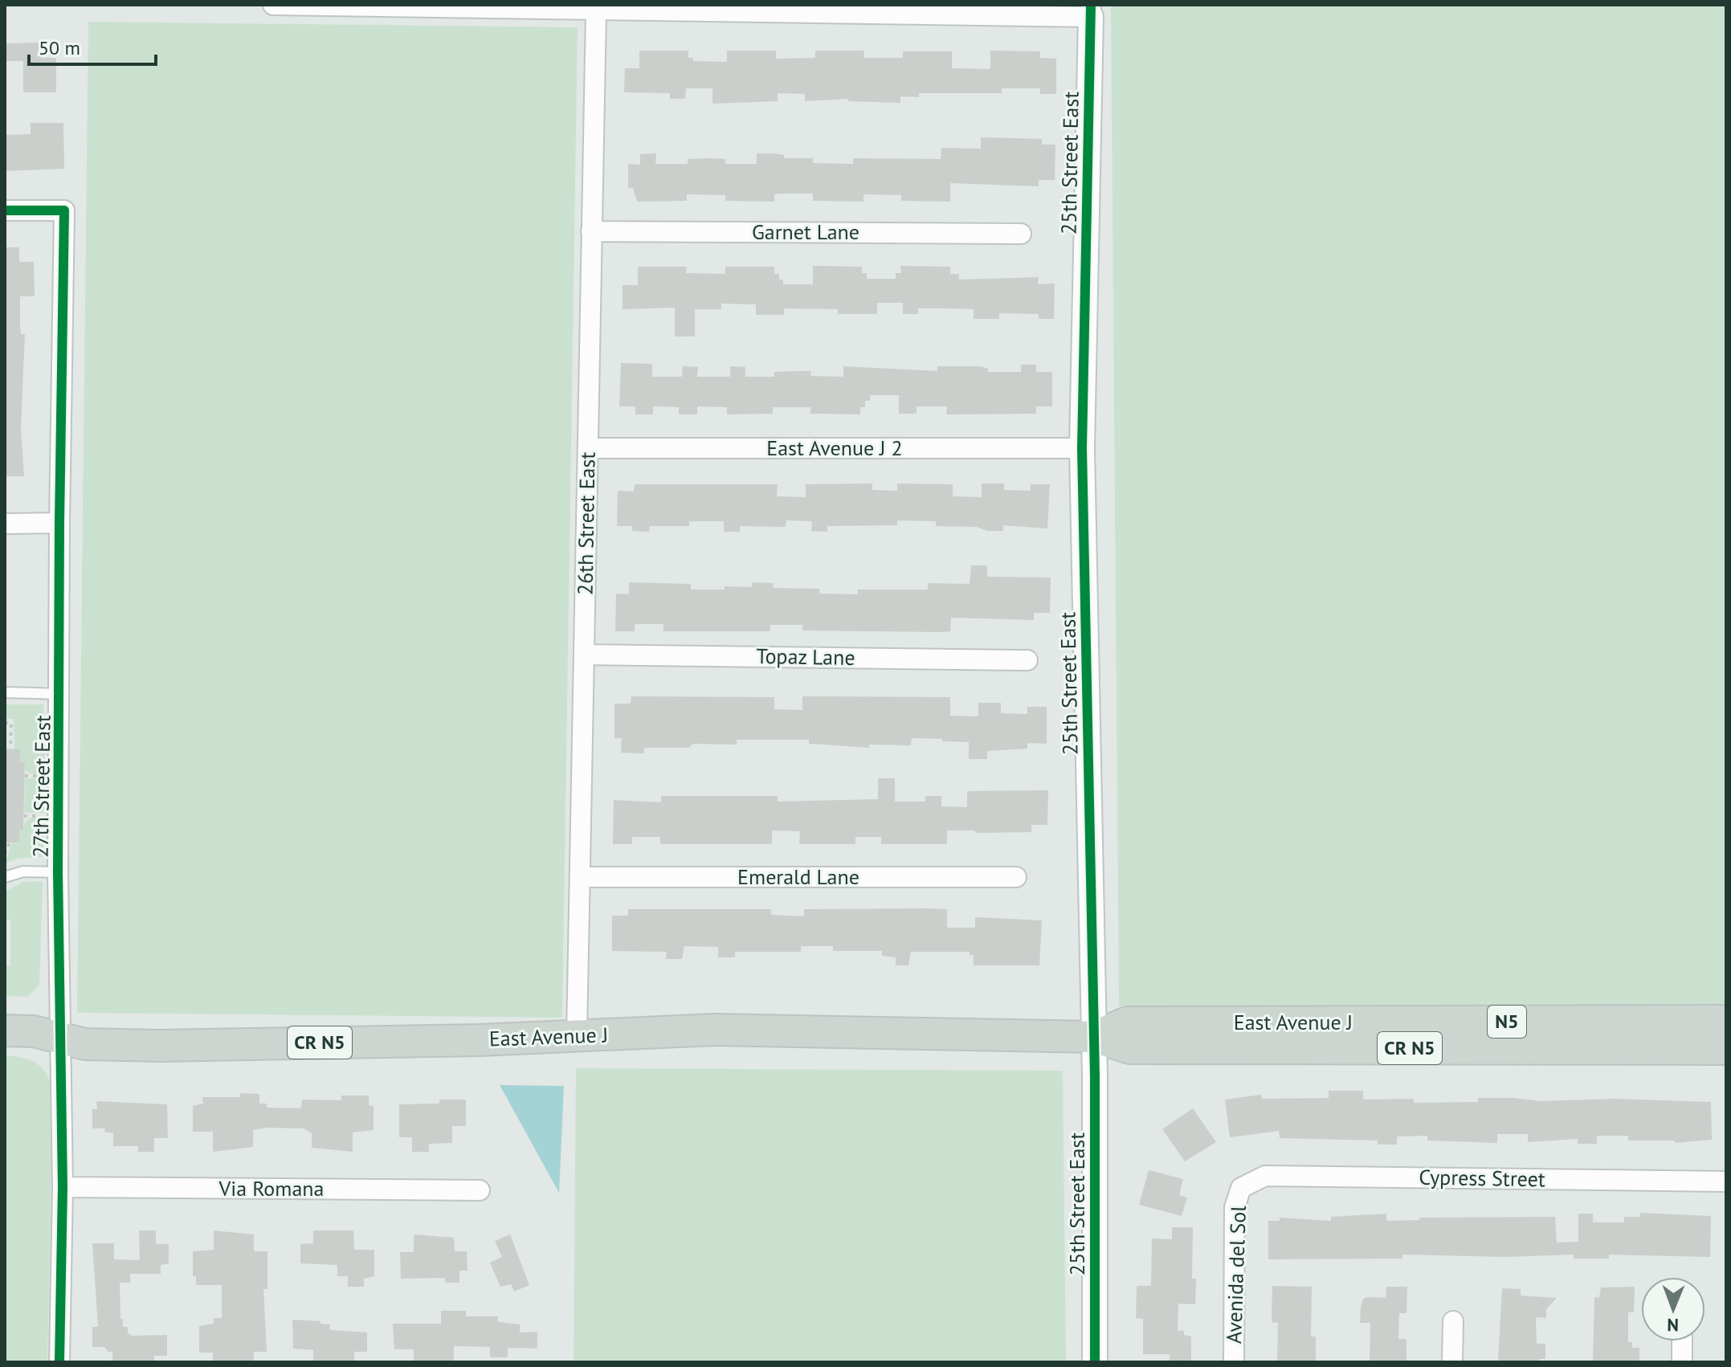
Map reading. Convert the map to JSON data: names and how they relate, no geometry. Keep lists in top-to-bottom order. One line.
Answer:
{"streets":{"main road":["N5","East Avenue J","CR N5"],"street":["25th Street East","Garnet Lane","East Avenue J 2","26th Street East","Topaz Lane","27th Street East","Emerald Lane","Cypress Street","Via Romana","Avenida del Sol"]},"crossings":[["25th Street East","East Avenue J 2"],["25th Street East","East Avenue J"],["Garnet Lane","26th Street East"],["East Avenue J 2","26th Street East"],["26th Street East","Topaz Lane"],["26th Street East","Emerald Lane"],["26th Street East","East Avenue J"],["27th Street East","East Avenue J"],["27th Street East","Via Romana"],["Cypress Street","Avenida del Sol"]],"scale_bar":"50 m","north":"bottom"}
